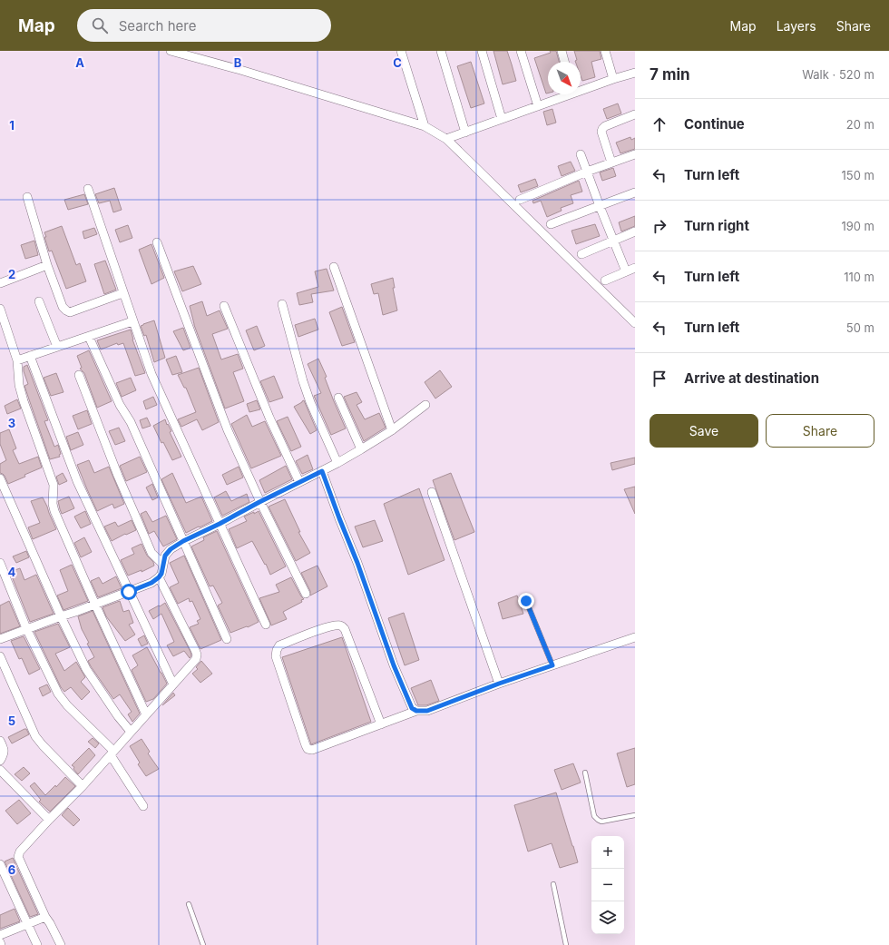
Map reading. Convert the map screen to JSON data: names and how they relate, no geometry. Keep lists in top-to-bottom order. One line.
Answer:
{"north":"bottom right","page":{"header":"Map","search":"Search here","nav":["Map","Layers","Share"],"heading":["7 min","Walk · 520 m"],"list":[["Continue","20 m"],["Turn left","150 m"],["Turn right","190 m"],["Turn left","110 m"],["Turn left","50 m"],"Arrive at destination"],"buttons":["Save","Share"],"map_buttons":["+","−"]},"grid":{"columns":["A","B","C"],"rows":["1","2","3","4","5","6"]}}
